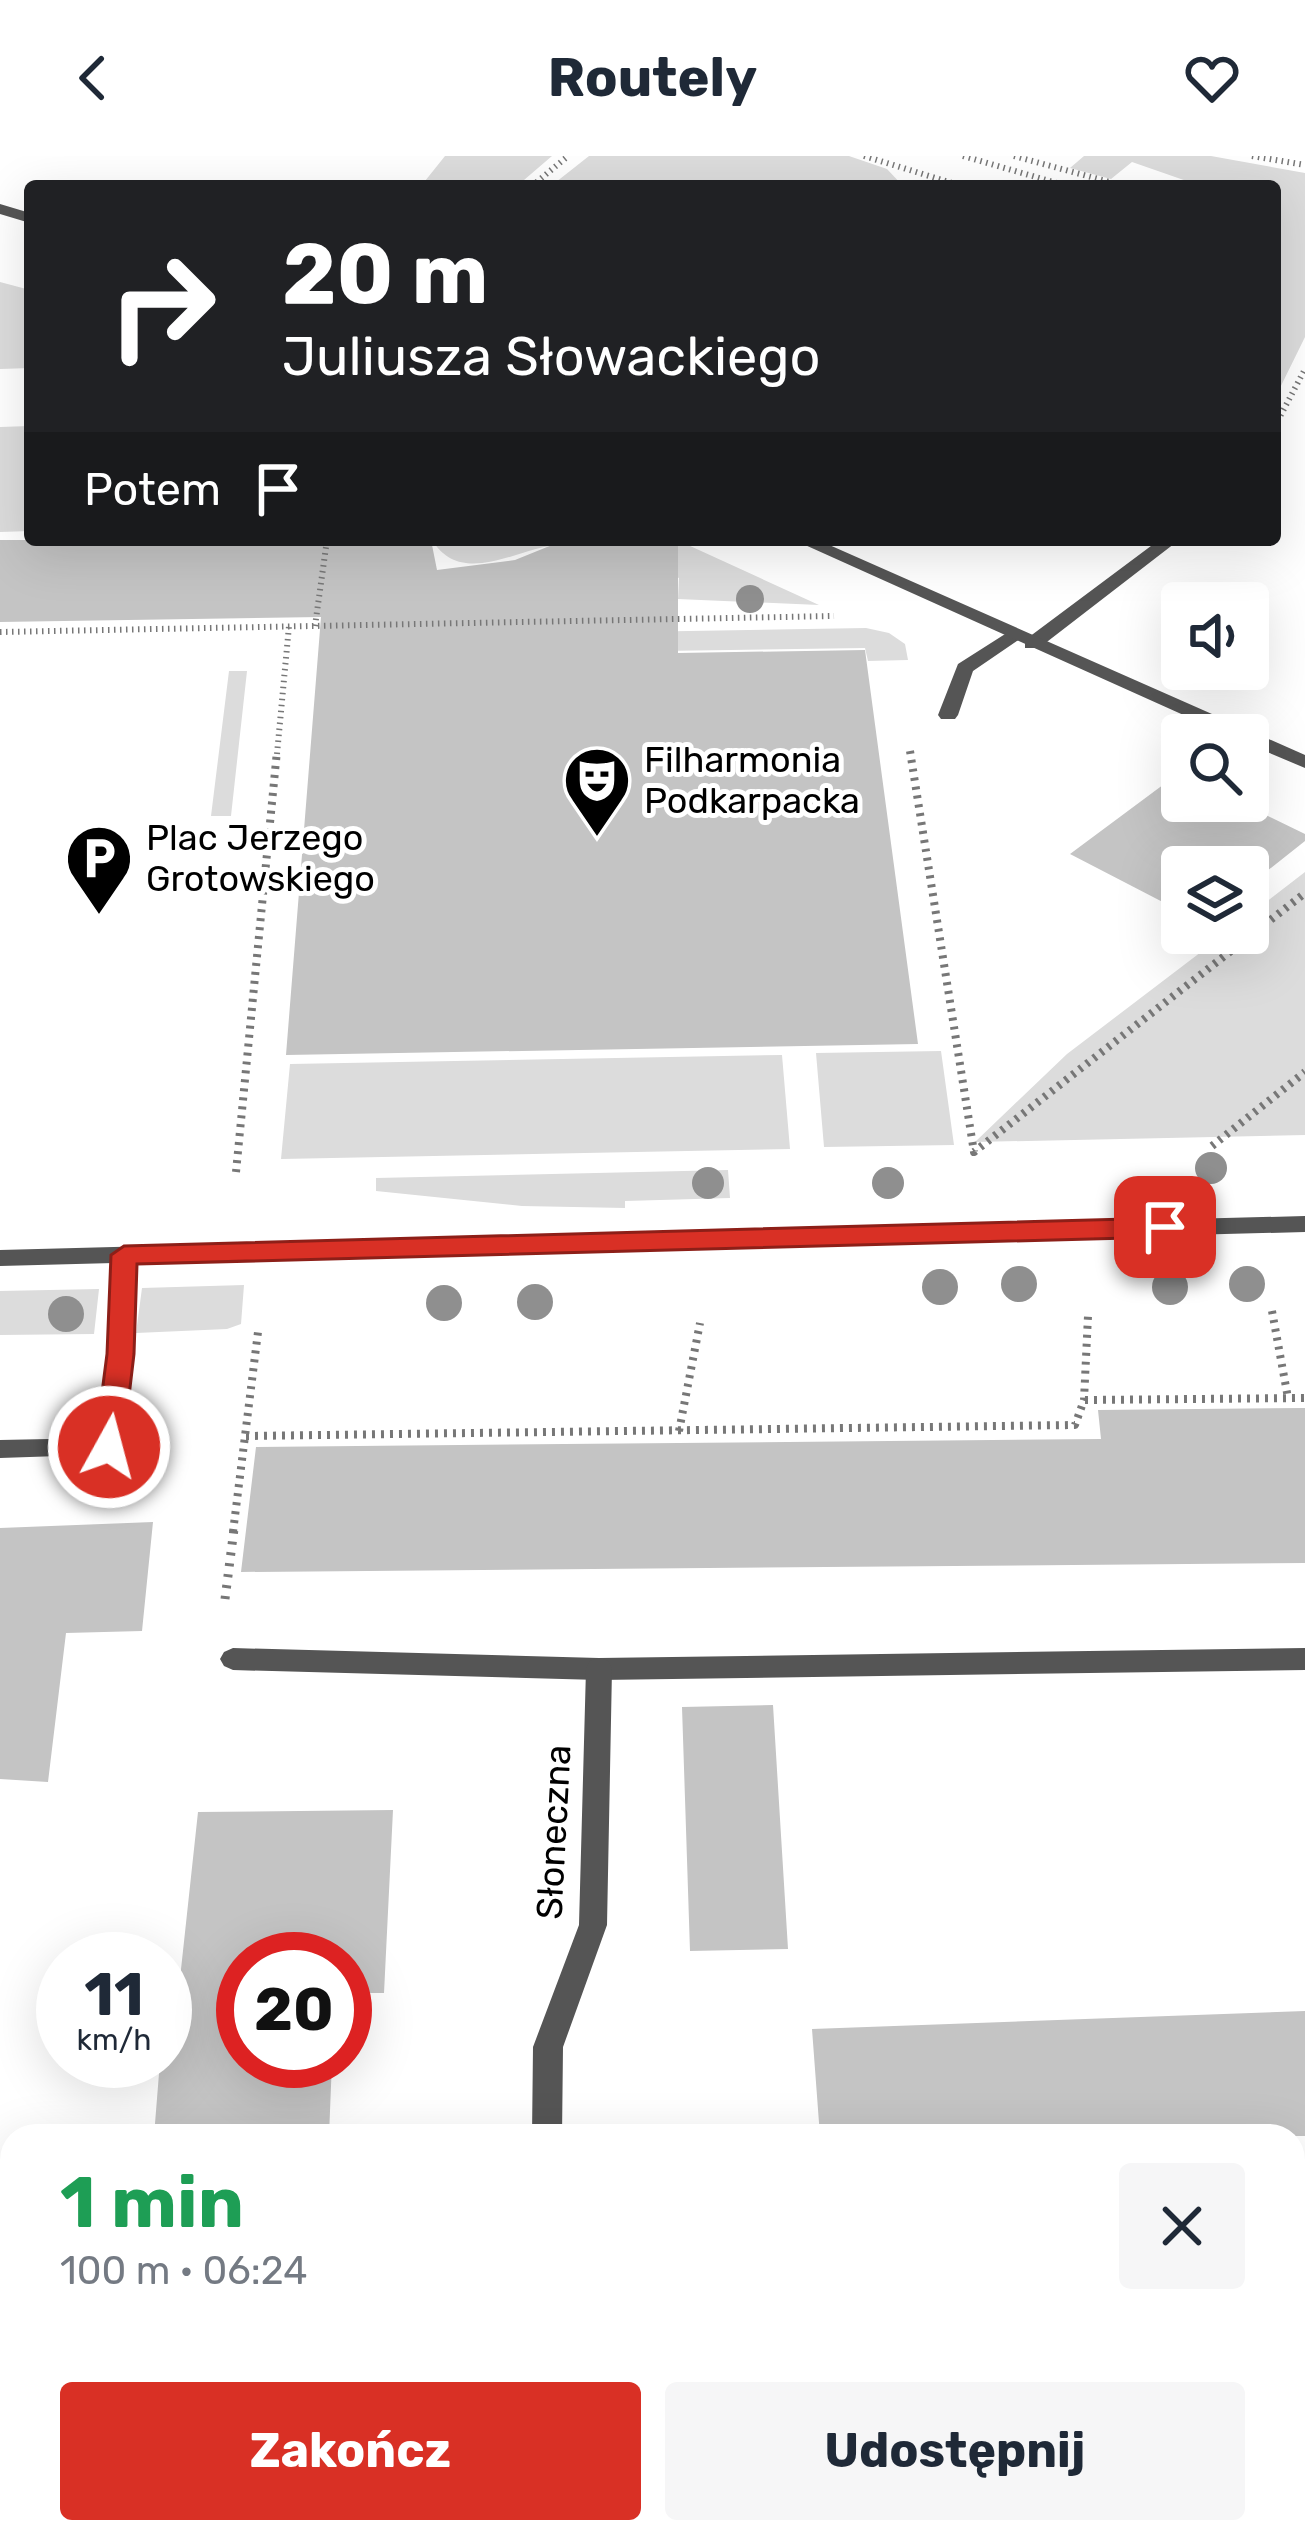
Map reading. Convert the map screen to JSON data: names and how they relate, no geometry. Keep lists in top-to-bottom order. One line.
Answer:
{"streets":{"street":["Słoneczna"]},"places":{"theatre":["Filharmonia Podkarpacka"],"parking":["Plac Jerzego Grotowskiego"]},"page":{"header":"Routely","turn":["20 m","Juliusza Słowackiego"],"then":"Potem","speed":"11 km/h","limit":"20","heading":["1 min","100 m · 06:24"],"buttons":["Zakończ","Udostępnij"]}}
